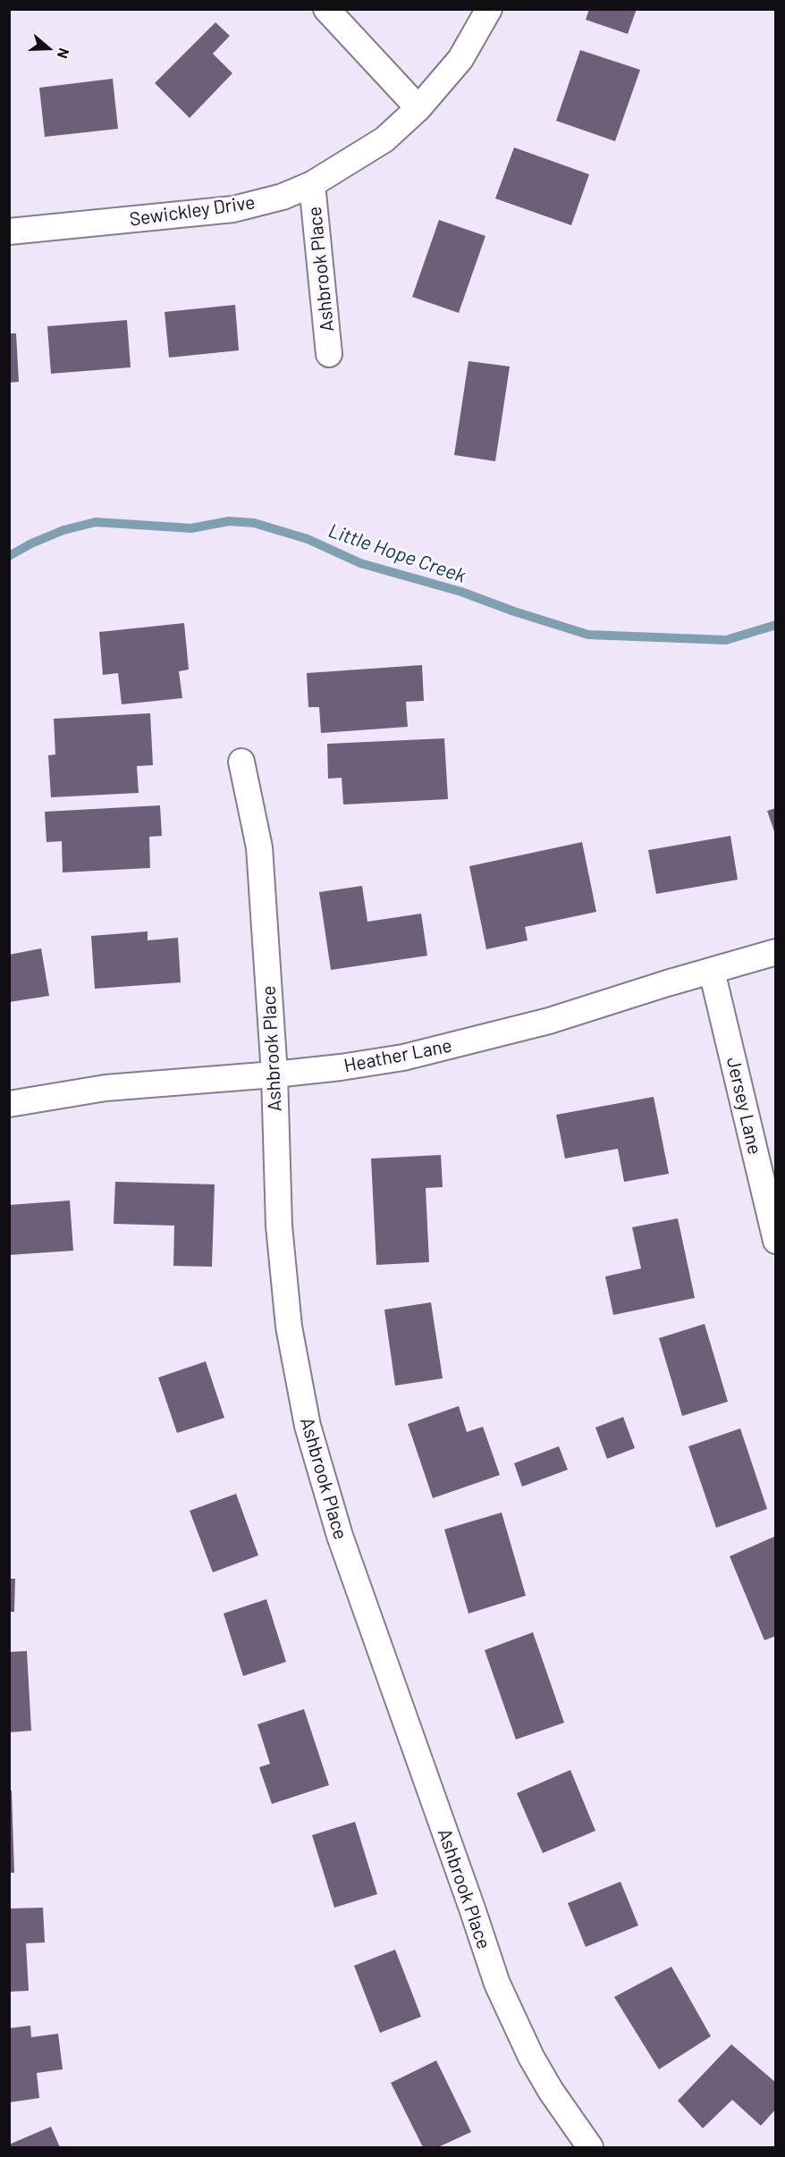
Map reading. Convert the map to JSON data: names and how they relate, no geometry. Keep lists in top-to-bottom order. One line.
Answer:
{"streets":{"street":["Sewickley Drive","Ashbrook Place","Heather Lane","Jersey Lane"]},"crossings":[["Sewickley Drive","Ashbrook Place"],["Ashbrook Place","Heather Lane"],["Heather Lane","Jersey Lane"]],"water":["Little Hope Creek"],"north":"right"}
